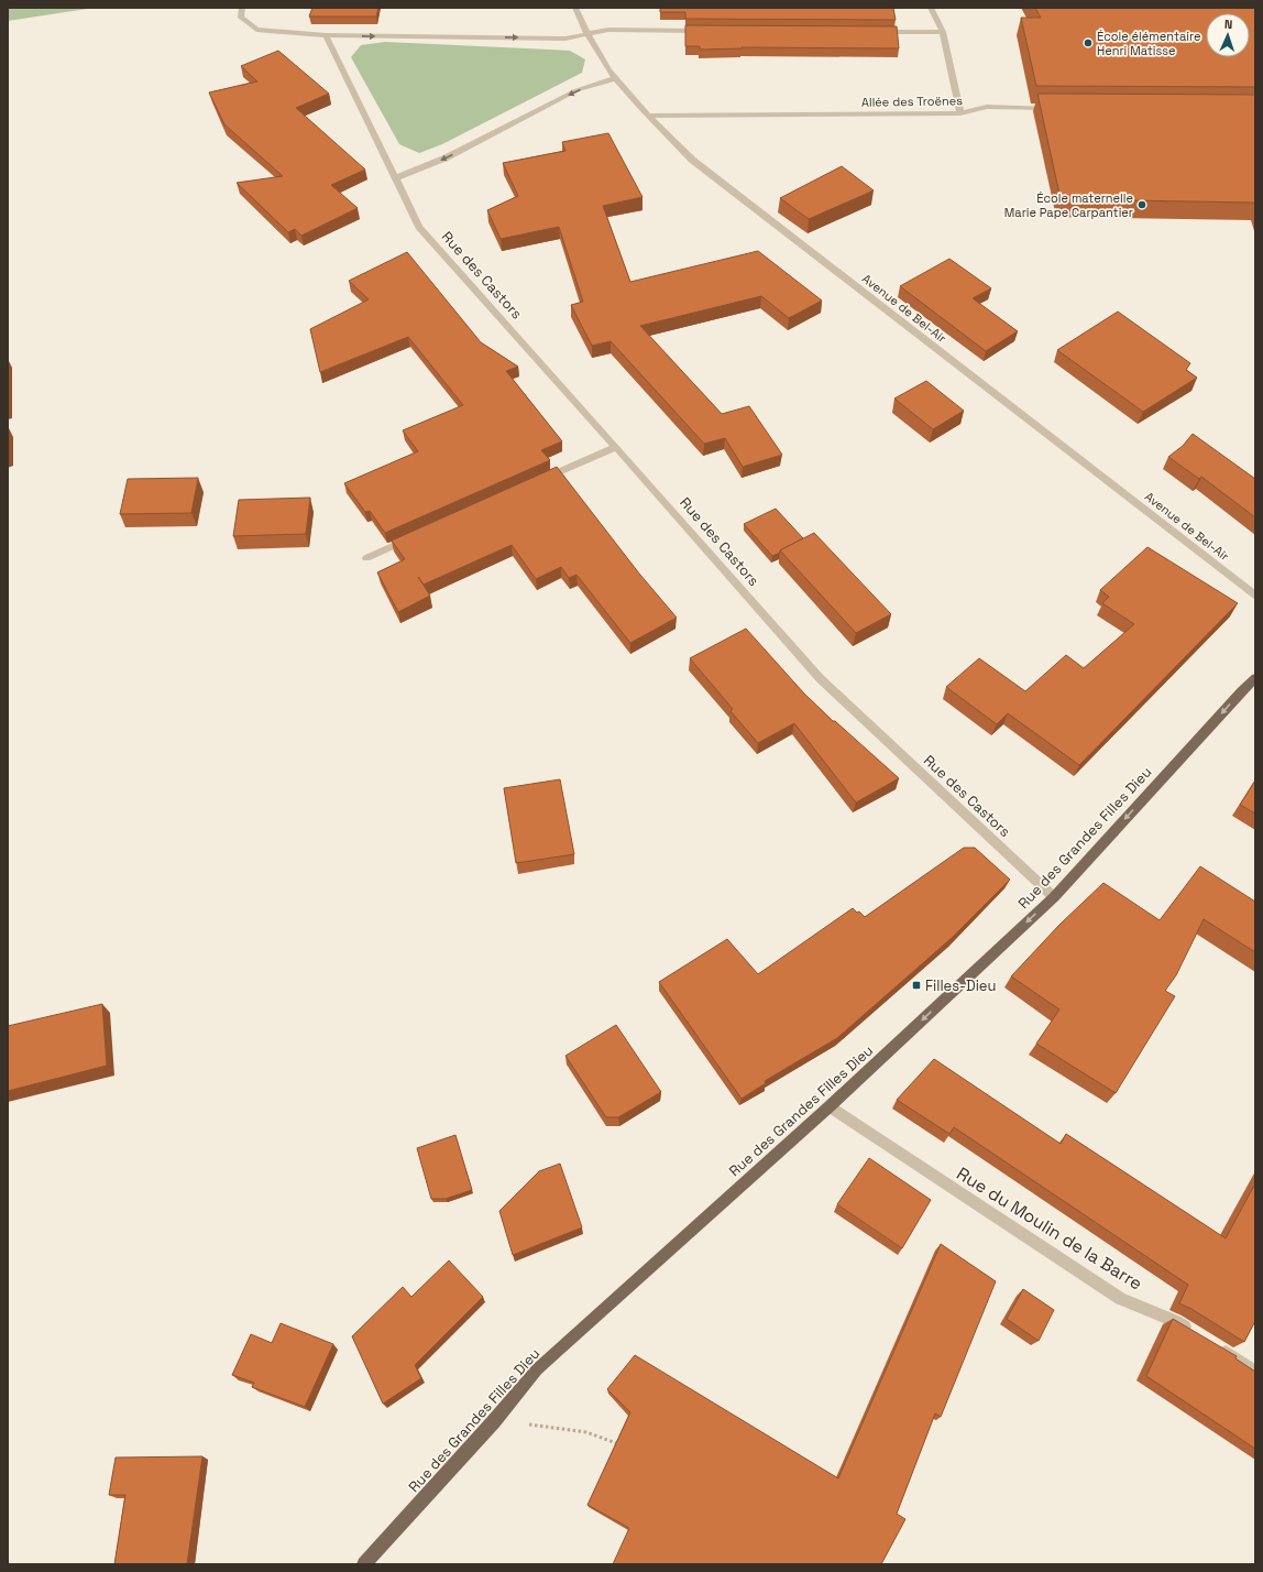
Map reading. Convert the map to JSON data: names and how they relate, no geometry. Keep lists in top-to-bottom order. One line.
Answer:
{"streets":{"main road":["Rue des Grandes Filles Dieu"],"street":["Allée des Troënes","Rue des Castors","Avenue de Bel-Air","Rue du Moulin de la Barre"]},"crossings":[["Allée des Troënes","Avenue de Bel-Air"],["Rue des Castors","Rue des Grandes Filles Dieu"],["Rue des Grandes Filles Dieu","Rue du Moulin de la Barre"]],"one_way":["Rue des Grandes Filles Dieu"],"places":{"other":["École élémentaire Henri Matisse","École maternelle Marie Pape Carpantier"],"transit":["Filles-Dieu"]},"north":"top"}
